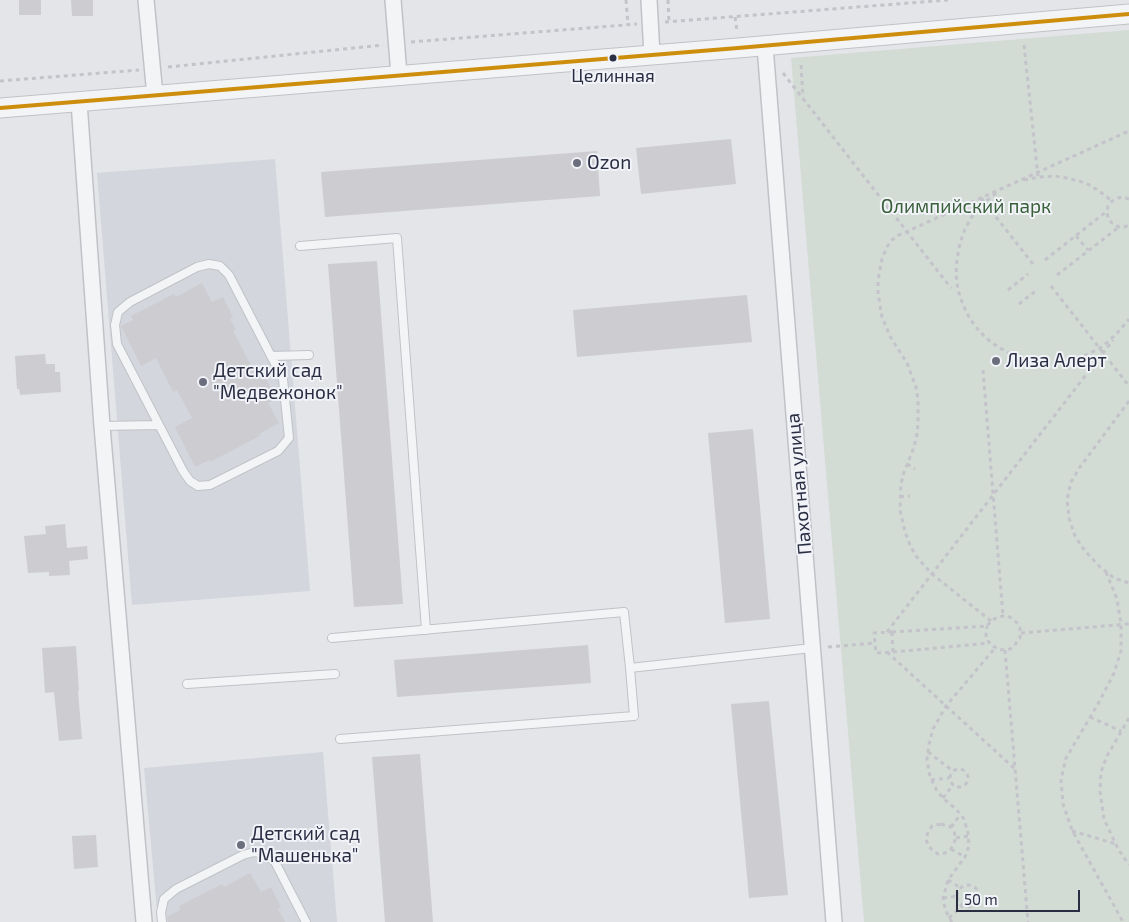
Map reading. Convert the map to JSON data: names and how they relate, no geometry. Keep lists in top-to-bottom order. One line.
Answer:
{"streets":{"street":["Пахотная улица"]},"parks":["Олимпийский парк"],"places":["Целинная","Ozon","Лиза Алерт","Детский сад \"Медвежонок\"","Детский сад \"Машенька\""],"scale_bar":"50 m"}
